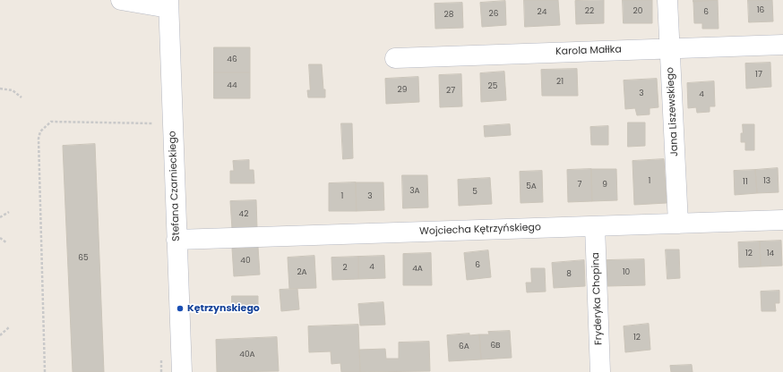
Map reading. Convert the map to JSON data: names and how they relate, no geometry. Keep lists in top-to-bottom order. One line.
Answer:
{"streets":{"street":["Karola Małłka","Jana Liszewskiego","Stefana Czarnieckiego","Wojciecha Kętrzyńskiego","Fryderyka Chopina"]},"crossings":[["Karola Małłka","Jana Liszewskiego"],["Jana Liszewskiego","Wojciecha Kętrzyńskiego"],["Stefana Czarnieckiego","Wojciecha Kętrzyńskiego"],["Wojciecha Kętrzyńskiego","Fryderyka Chopina"]],"places":["Kętrzynskiego"],"house_numbers":["16","22","20","24","6","26","28","46","17","21","44","25","29","27","3","4","1","13","11","7","9","5A","3A","5","1","3","42","12","14","65","40","6","4","2","4A","2A","10","8","12","6B","6A","40A"]}
